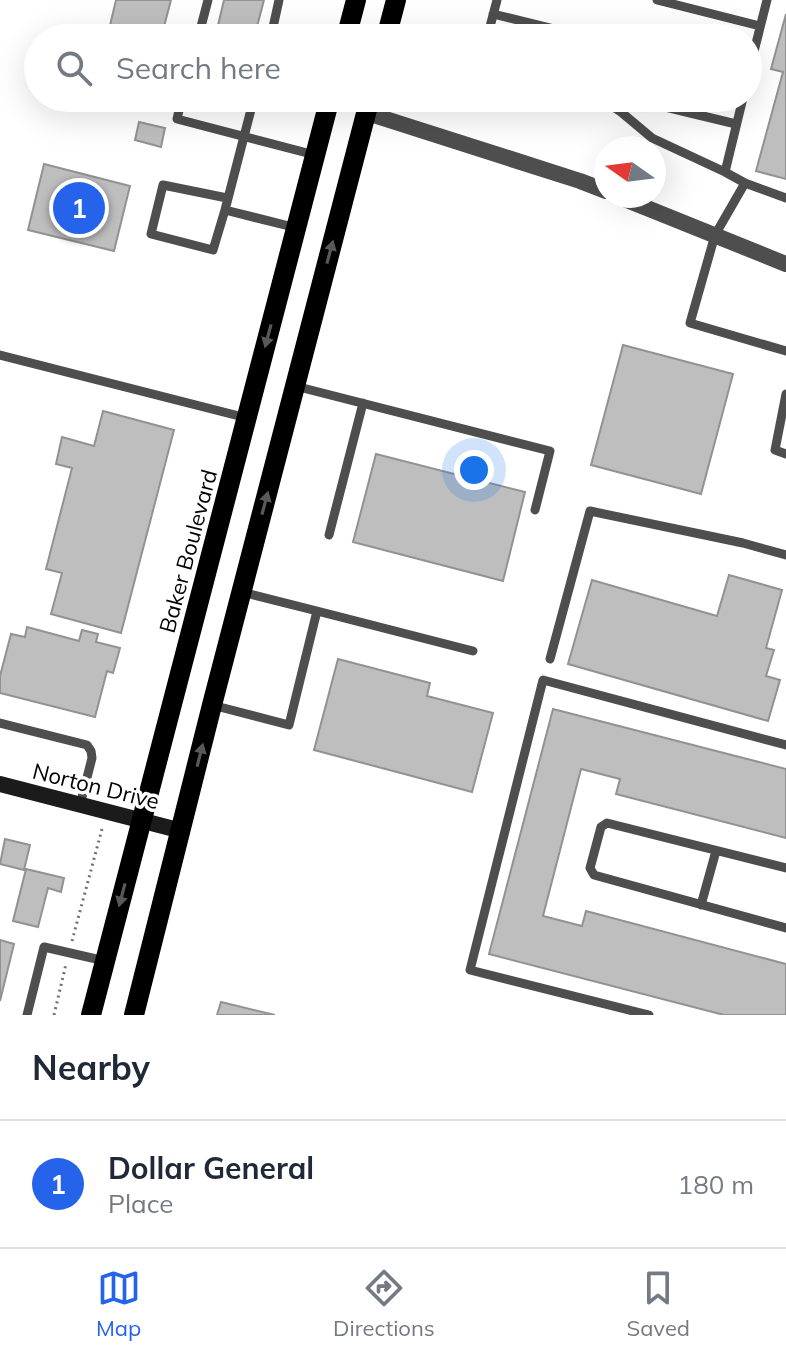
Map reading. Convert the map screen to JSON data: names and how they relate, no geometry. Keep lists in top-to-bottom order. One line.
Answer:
{"streets":{"main road":["Baker Boulevard"],"street":["Norton Drive"]},"crossings":[["Baker Boulevard","Norton Drive"]],"north":"left","page":{"search":"Search here","pins":"1","heading":"Nearby","list":[{"mark":"1","name":"Dollar General","note":"Place","value":"180 m"}],"nav":["Map","Directions","Saved"]}}
